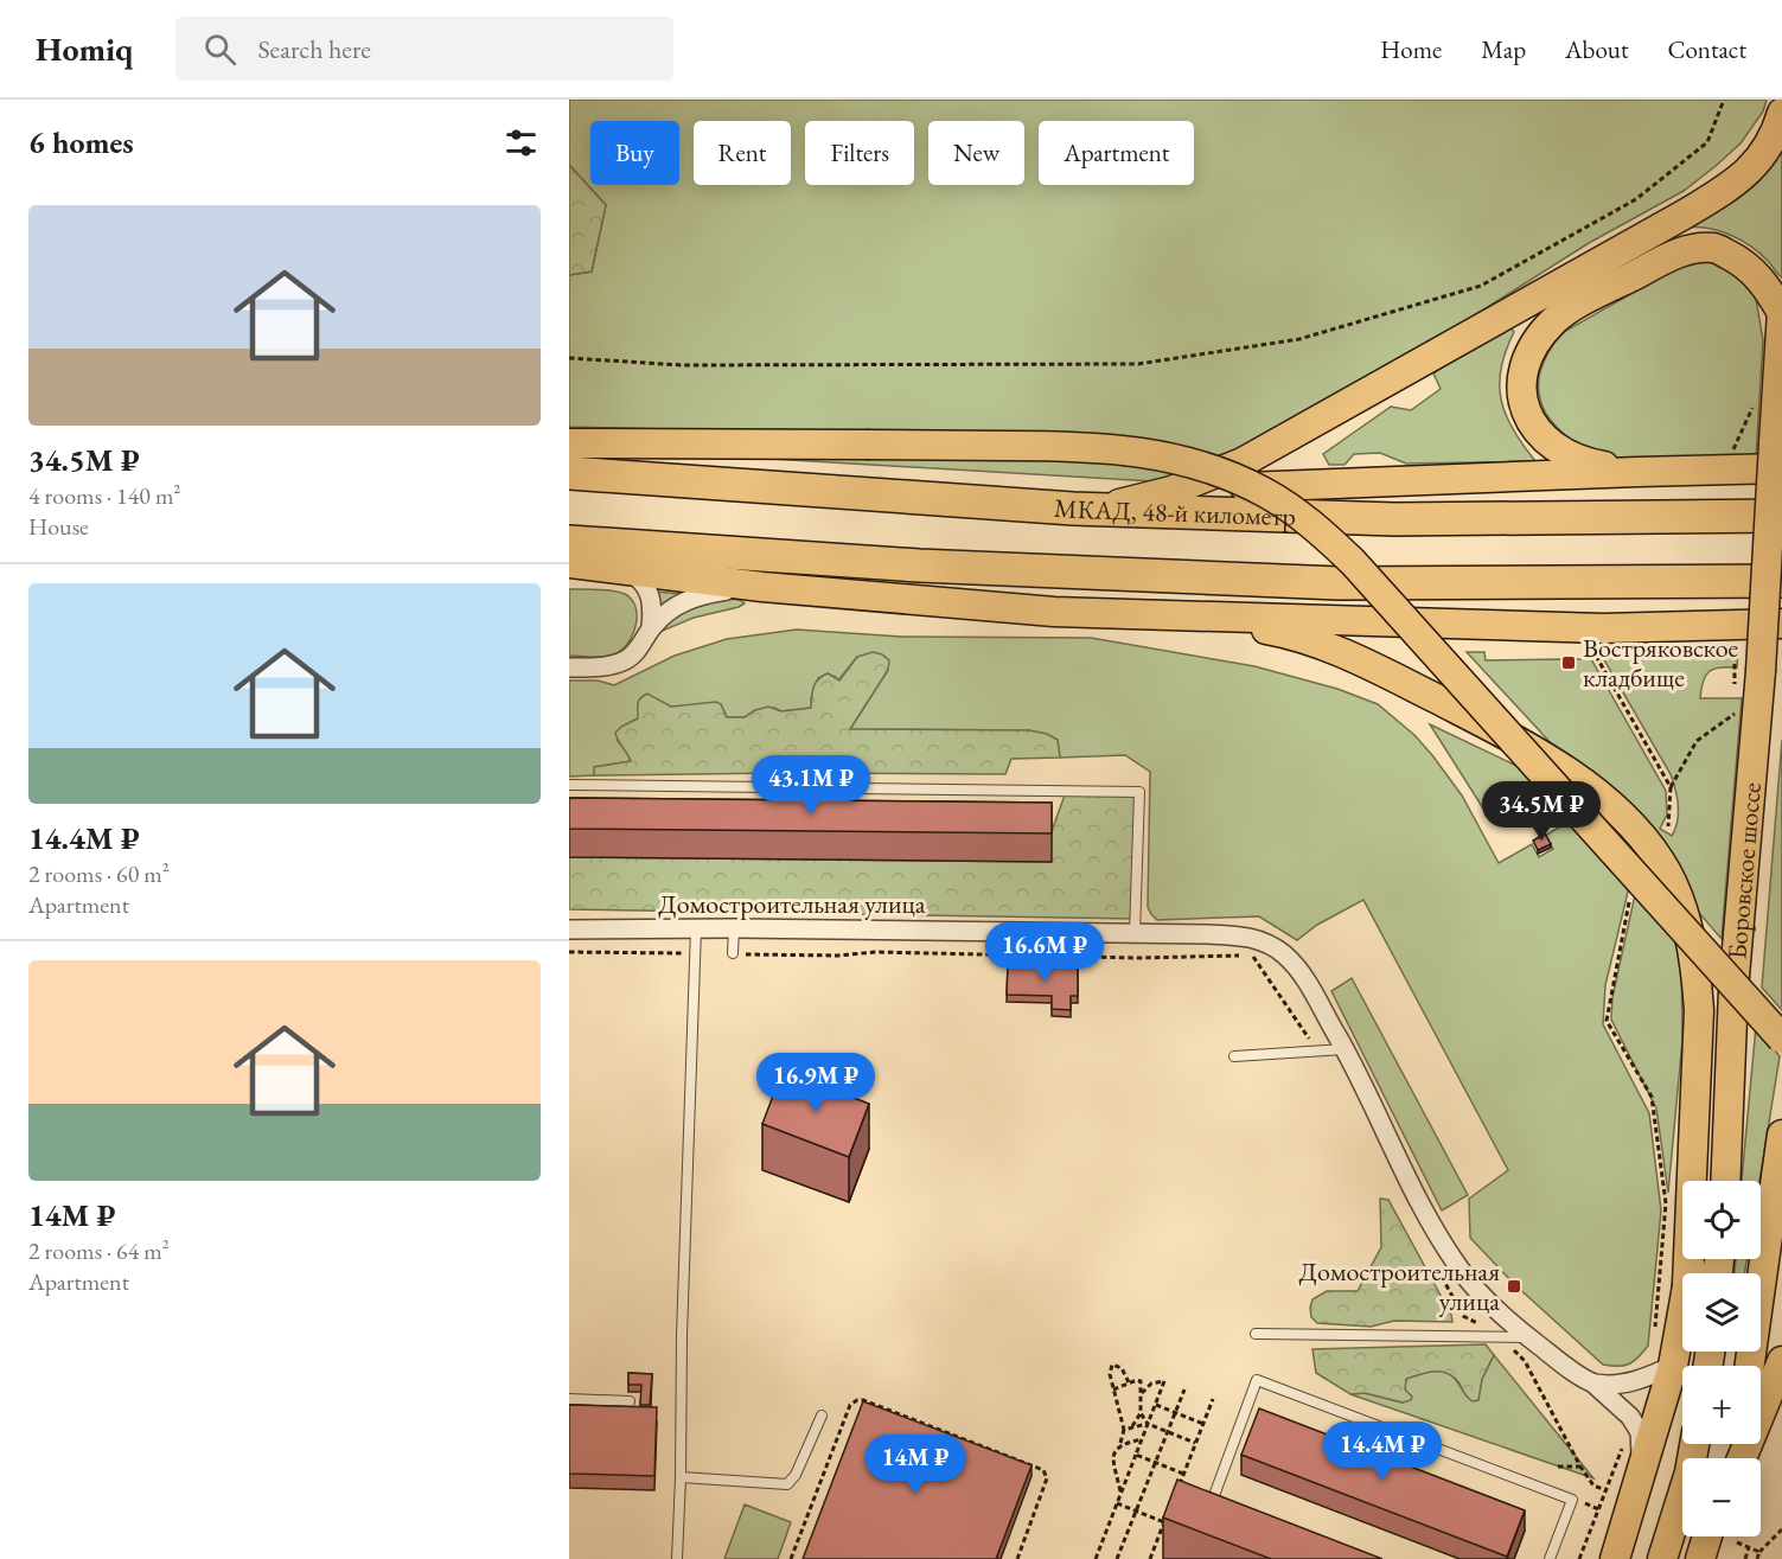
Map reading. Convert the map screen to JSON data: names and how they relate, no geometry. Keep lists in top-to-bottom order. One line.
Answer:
{"streets":{"highway":["МКАД, 48-й километр"],"main road":["Боровское шоссе"],"street":["Домостроительная улица"]},"places":{"transit":["Востряковское кладбище","Домостроительная улица"]},"page":{"header":"Homiq","search":"Search here","nav":["Home","Map","About","Contact"],"heading":"6 homes","chip":["Buy","Rent","Filters","New","Apartment"],"list":[{"name":"34.5M ₽","note":"4 rooms · 140 m² · House"},{"name":"14.4M ₽","note":"2 rooms · 60 m² · Apartment"},{"name":"14M ₽","note":"2 rooms · 64 m² · Apartment"}],"price":["43.1M ₽","34.5M ₽","16.6M ₽","16.9M ₽","14.4M ₽","14M ₽"],"map_buttons":["+","−"]}}
